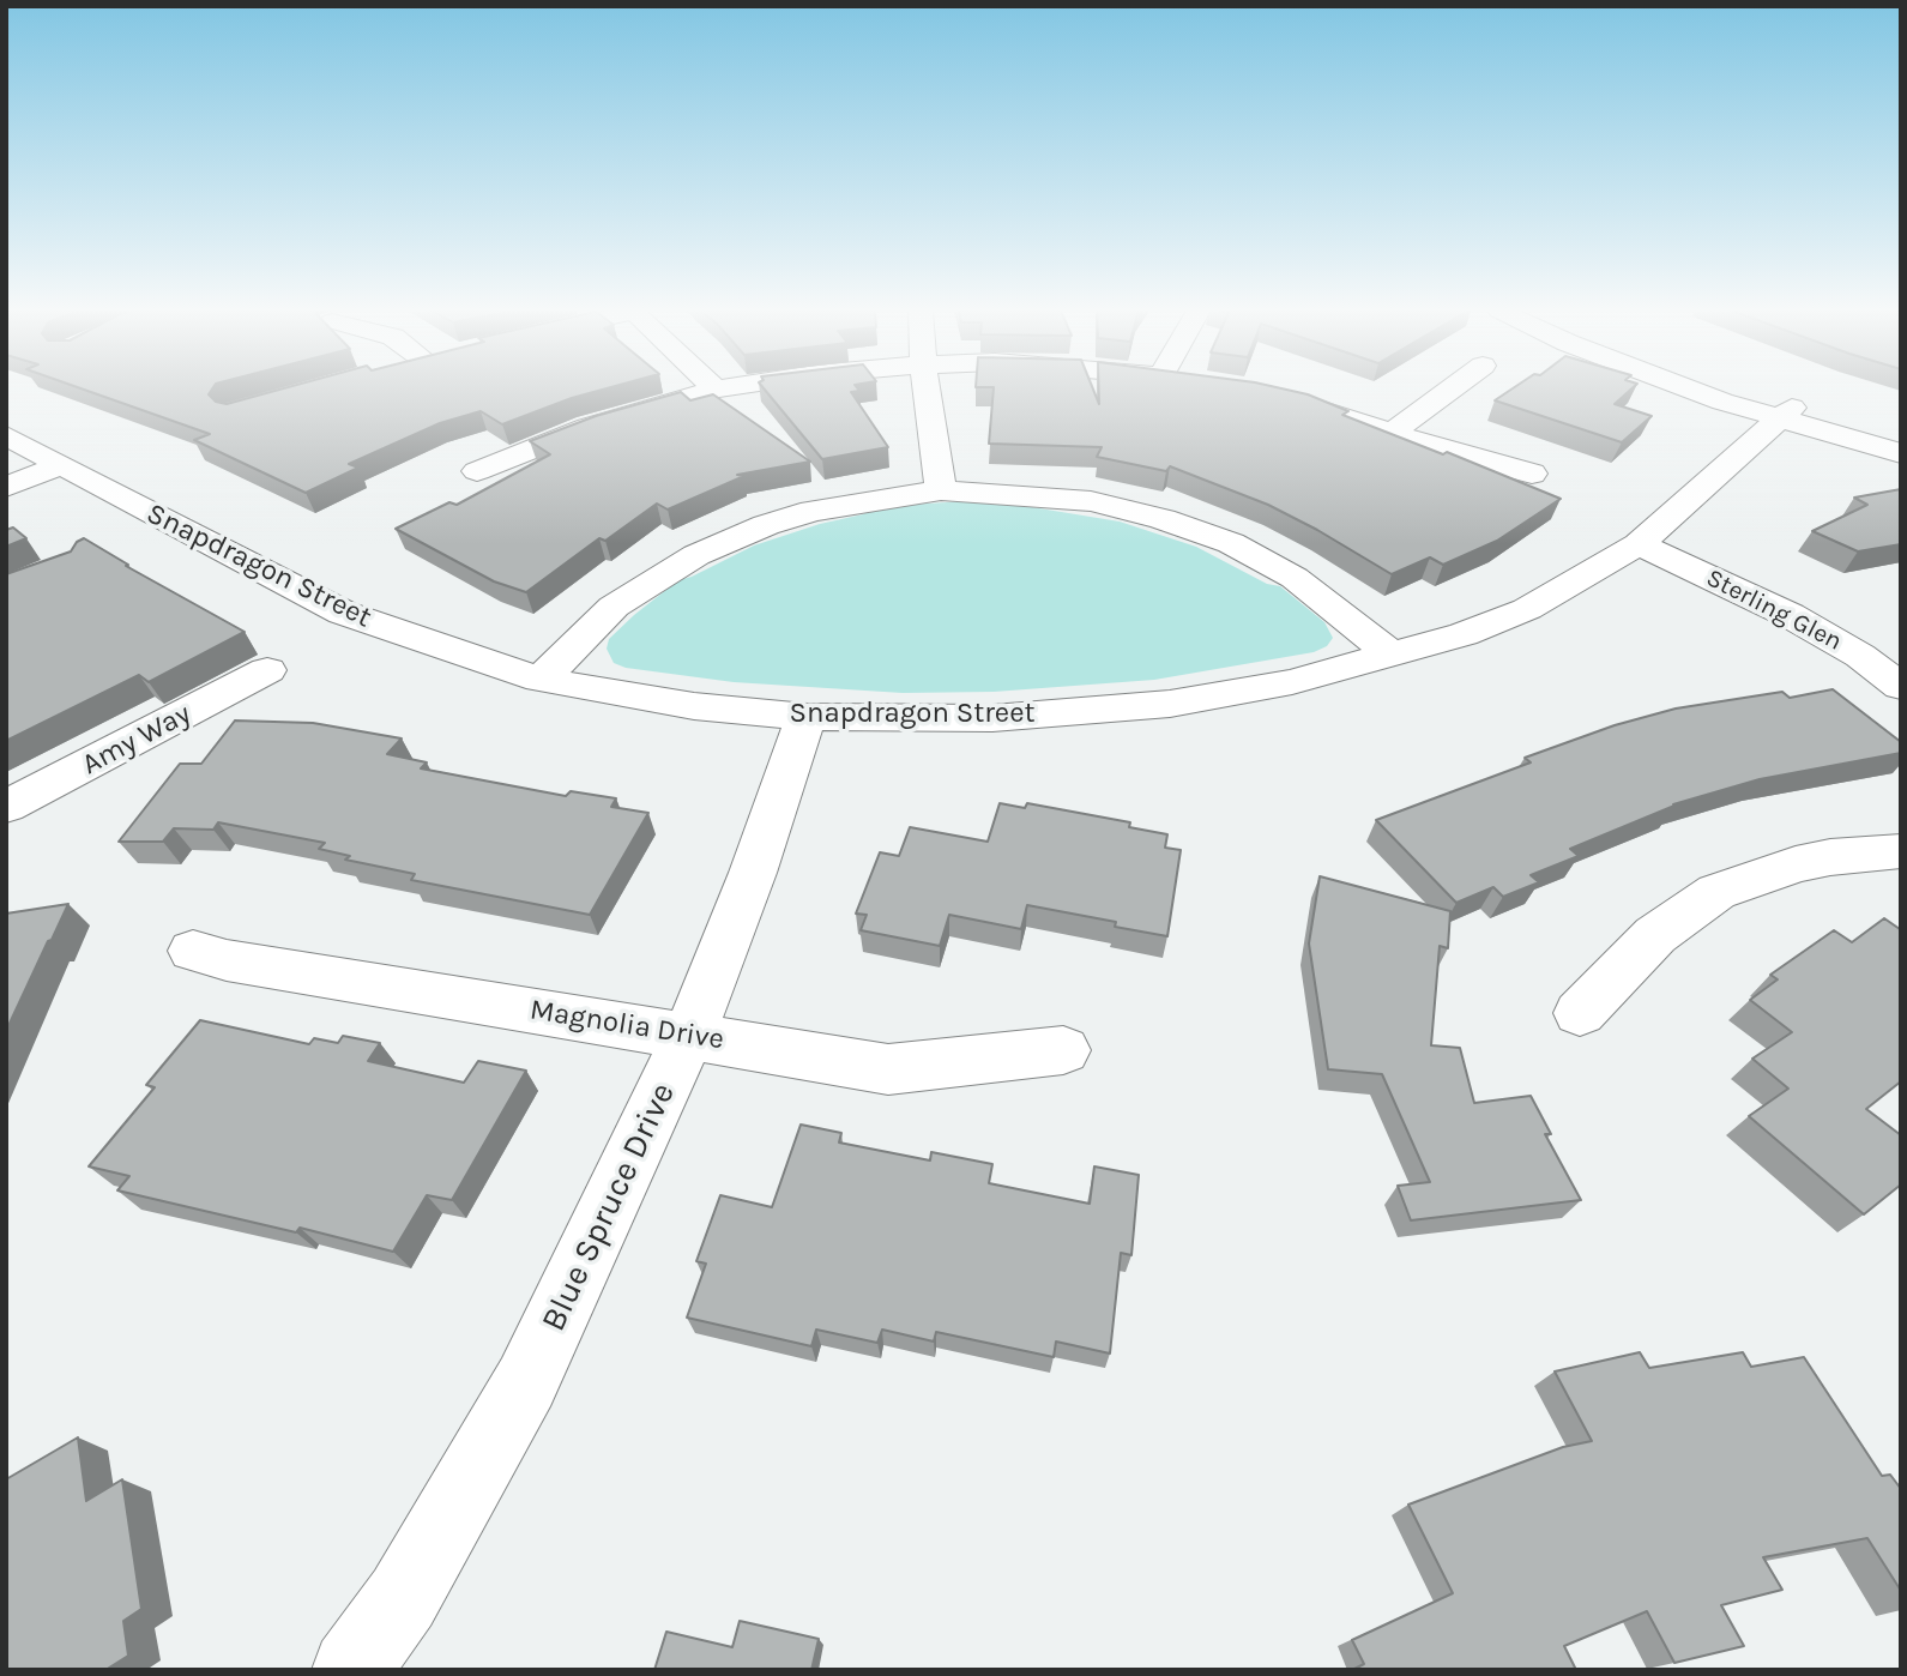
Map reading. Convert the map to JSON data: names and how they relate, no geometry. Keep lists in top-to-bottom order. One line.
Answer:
{"streets":{"street":["Snapdragon Street","Sterling Glen","Amy Way","Magnolia Drive","Blue Spruce Drive"]},"crossings":[["Snapdragon Street","Sterling Glen"],["Snapdragon Street","Blue Spruce Drive"],["Magnolia Drive","Blue Spruce Drive"]]}
